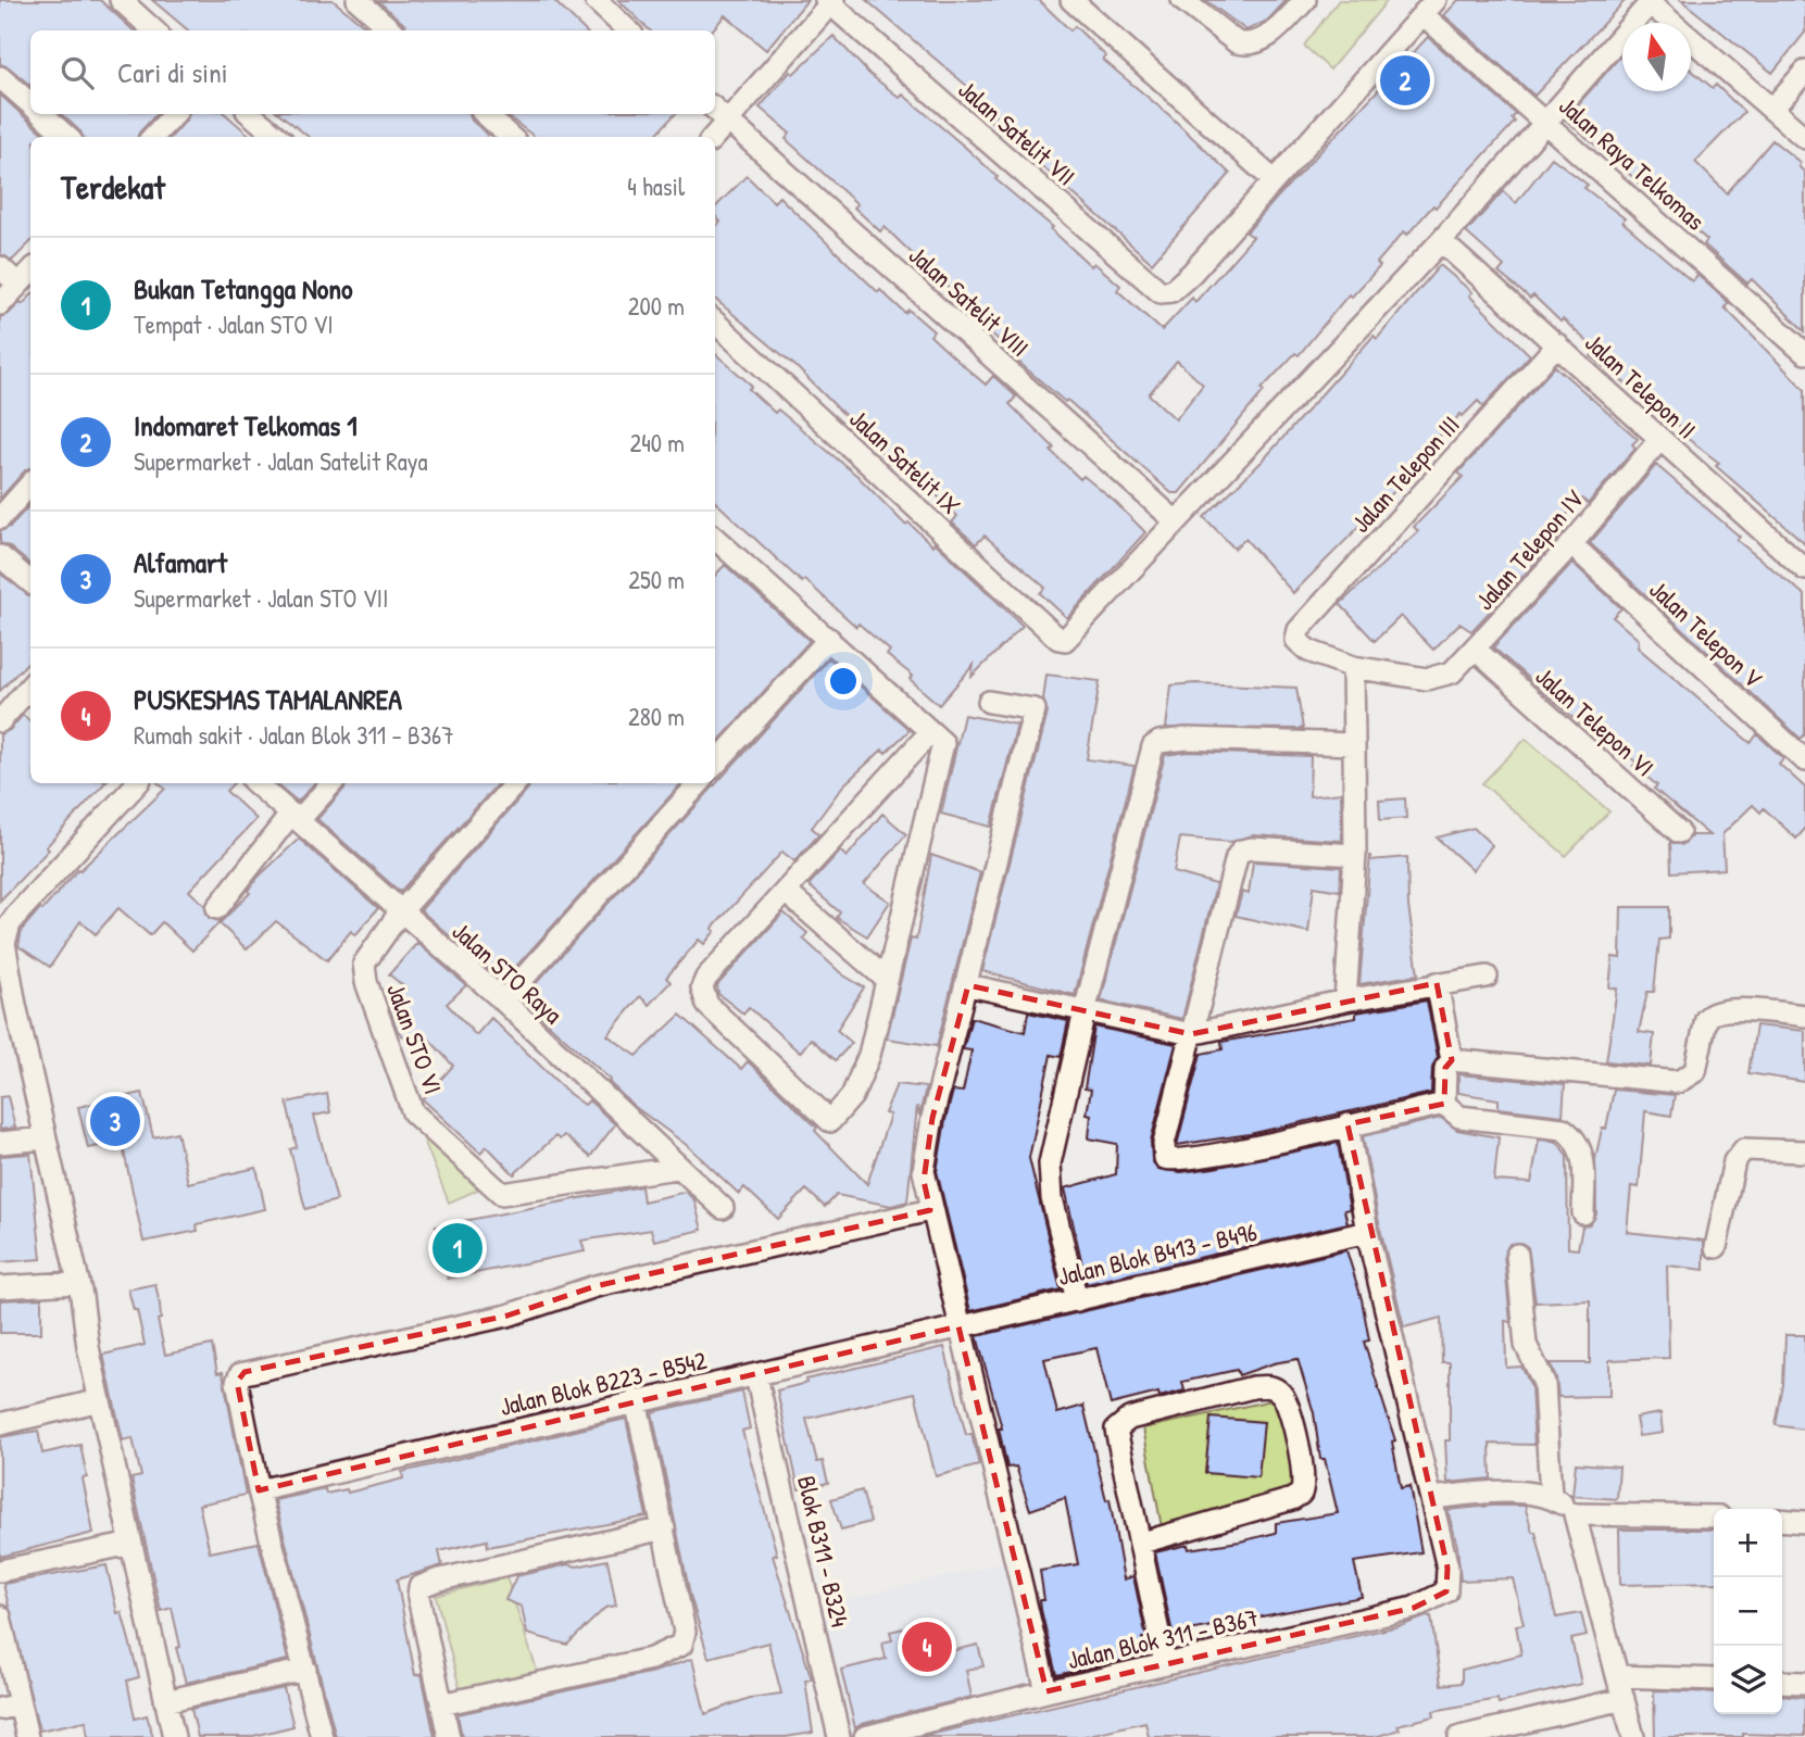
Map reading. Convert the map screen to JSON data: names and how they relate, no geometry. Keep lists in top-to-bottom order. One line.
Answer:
{"streets":{"street":["Jalan Satelit VII","Jalan Raya Telkomas","Jalan Satelit VIII","Jalan Telepon II","Jalan Satelit IX","Jalan Telepon III","Jalan Telepon IV","Jalan Telepon V","Jalan Telepon VI","Jalan STO Raya","Jalan STO VI","Jalan Blok B413 - B496","Jalan Blok B223 - B542","Blok B311 - B324","Jalan Blok 311 - B367"]},"crossings":[["Jalan Satelit VIII","Jalan Satelit IX"],["Jalan Telepon II","Jalan Telepon III"],["Jalan Telepon II","Jalan Telepon IV"],["Jalan Telepon III","Jalan Telepon IV"],["Jalan Telepon IV","Jalan Telepon V"],["Jalan Telepon IV","Jalan Telepon VI"],["Jalan STO Raya","Jalan STO VI"],["Jalan Blok B413 - B496","Jalan Blok B223 - B542"],["Jalan Blok B223 - B542","Blok B311 - B324"]],"north":"top","page":{"search":"Cari di sini","pins":["2","3","1","4"],"heading":["Terdekat","4 hasil"],"list":[{"mark":"1","name":"Bukan Tetangga Nono","note":"Tempat · Jalan STO VI","value":"200 m"},{"mark":"2","name":"Indomaret Telkomas 1","note":"Supermarket · Jalan Satelit Raya","value":"240 m"},{"mark":"3","name":"Alfamart","note":"Supermarket · Jalan STO VII","value":"250 m"},{"mark":"4","name":"PUSKESMAS TAMALANREA","note":"Rumah sakit · Jalan Blok 311 - B367","value":"280 m"}],"map_buttons":["+","−"]}}
